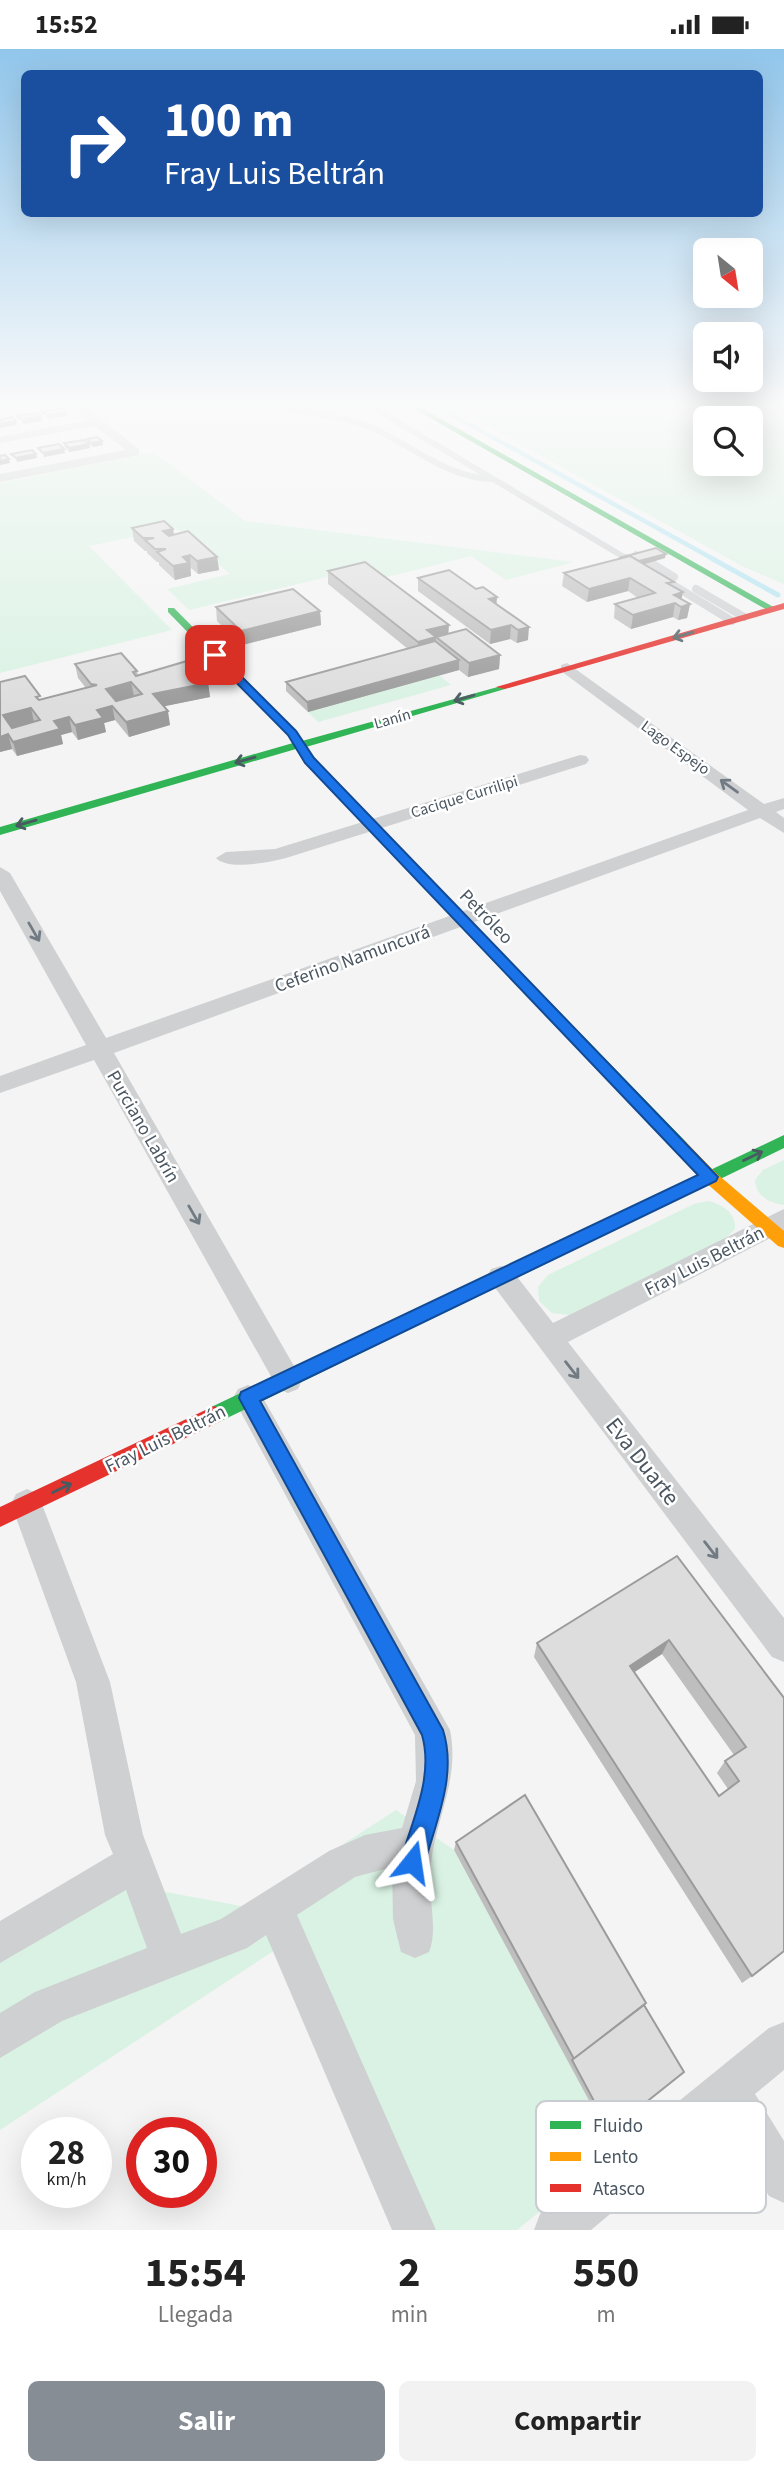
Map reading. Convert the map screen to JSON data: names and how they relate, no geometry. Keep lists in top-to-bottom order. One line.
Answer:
{"streets":{"main road":["Lanín","Petróleo","Fray Luis Beltrán"],"street":["Lago Espejo","Cacique Currilipi","Ceferino Namuncurá","Purciano Labrín","Eva Duarte"]},"crossings":[["Lanín","Lago Espejo"],["Lanín","Petróleo"],["Lago Espejo","Ceferino Namuncurá"],["Cacique Currilipi","Petróleo"],["Petróleo","Ceferino Namuncurá"],["Petróleo","Fray Luis Beltrán"],["Ceferino Namuncurá","Purciano Labrín"],["Purciano Labrín","Fray Luis Beltrán"],["Fray Luis Beltrán","Eva Duarte"]],"one_way":["Lanín","Lago Espejo","Purciano Labrín","Eva Duarte"],"legend":["Fluido","Lento","Atasco"],"north":"bottom right","page":{"status":"15:52","turn":["100 m","Fray Luis Beltrán"],"speed":"28 km/h","limit":"30","eta":["15:54","Llegada","2","min","550","m"],"buttons":["Salir","Compartir"]}}
